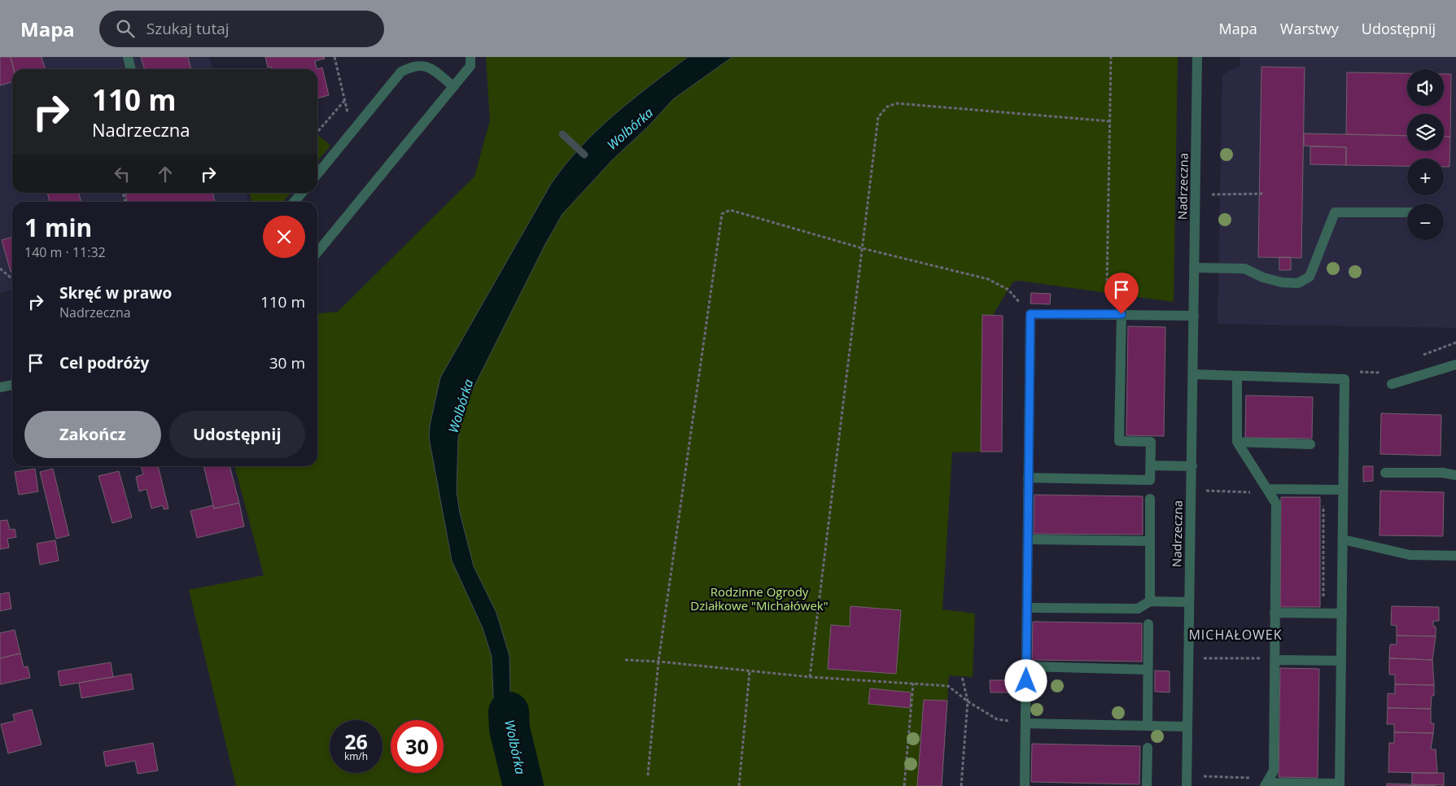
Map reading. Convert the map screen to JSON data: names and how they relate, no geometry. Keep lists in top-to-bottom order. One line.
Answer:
{"streets":{"street":["Nadrzeczna"]},"districts":["MICHAŁOWEK"],"water":["Wolbórka"],"parks":["Rodzinne Ogrody Działkowe \"Michałówek\""],"page":{"header":"Mapa","search":"Szukaj tutaj","nav":["Mapa","Warstwy","Udostępnij"],"map_buttons":["+","−"],"turn":["110 m","Nadrzeczna"],"heading":["1 min","140 m · 11:32"],"list":[{"name":"Skręć w prawo","note":"Nadrzeczna","value":"110 m"},{"name":"Cel podróży","value":"30 m"}],"buttons":["Zakończ","Udostępnij"],"speed":"26 km/h","limit":"30"}}
